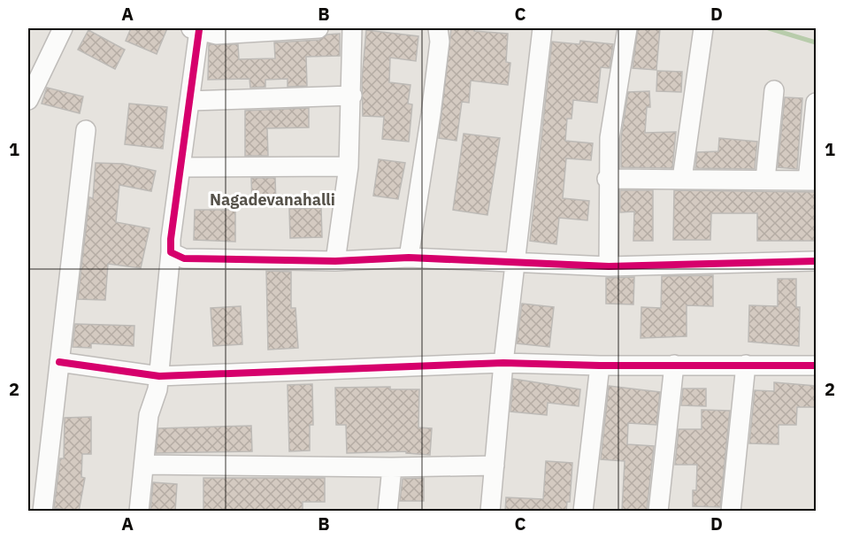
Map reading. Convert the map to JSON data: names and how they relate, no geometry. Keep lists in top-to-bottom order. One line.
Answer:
{"districts":["Nagadevanahalli"],"grid":{"columns":["A","B","C","D"],"rows":["1","2"]}}
